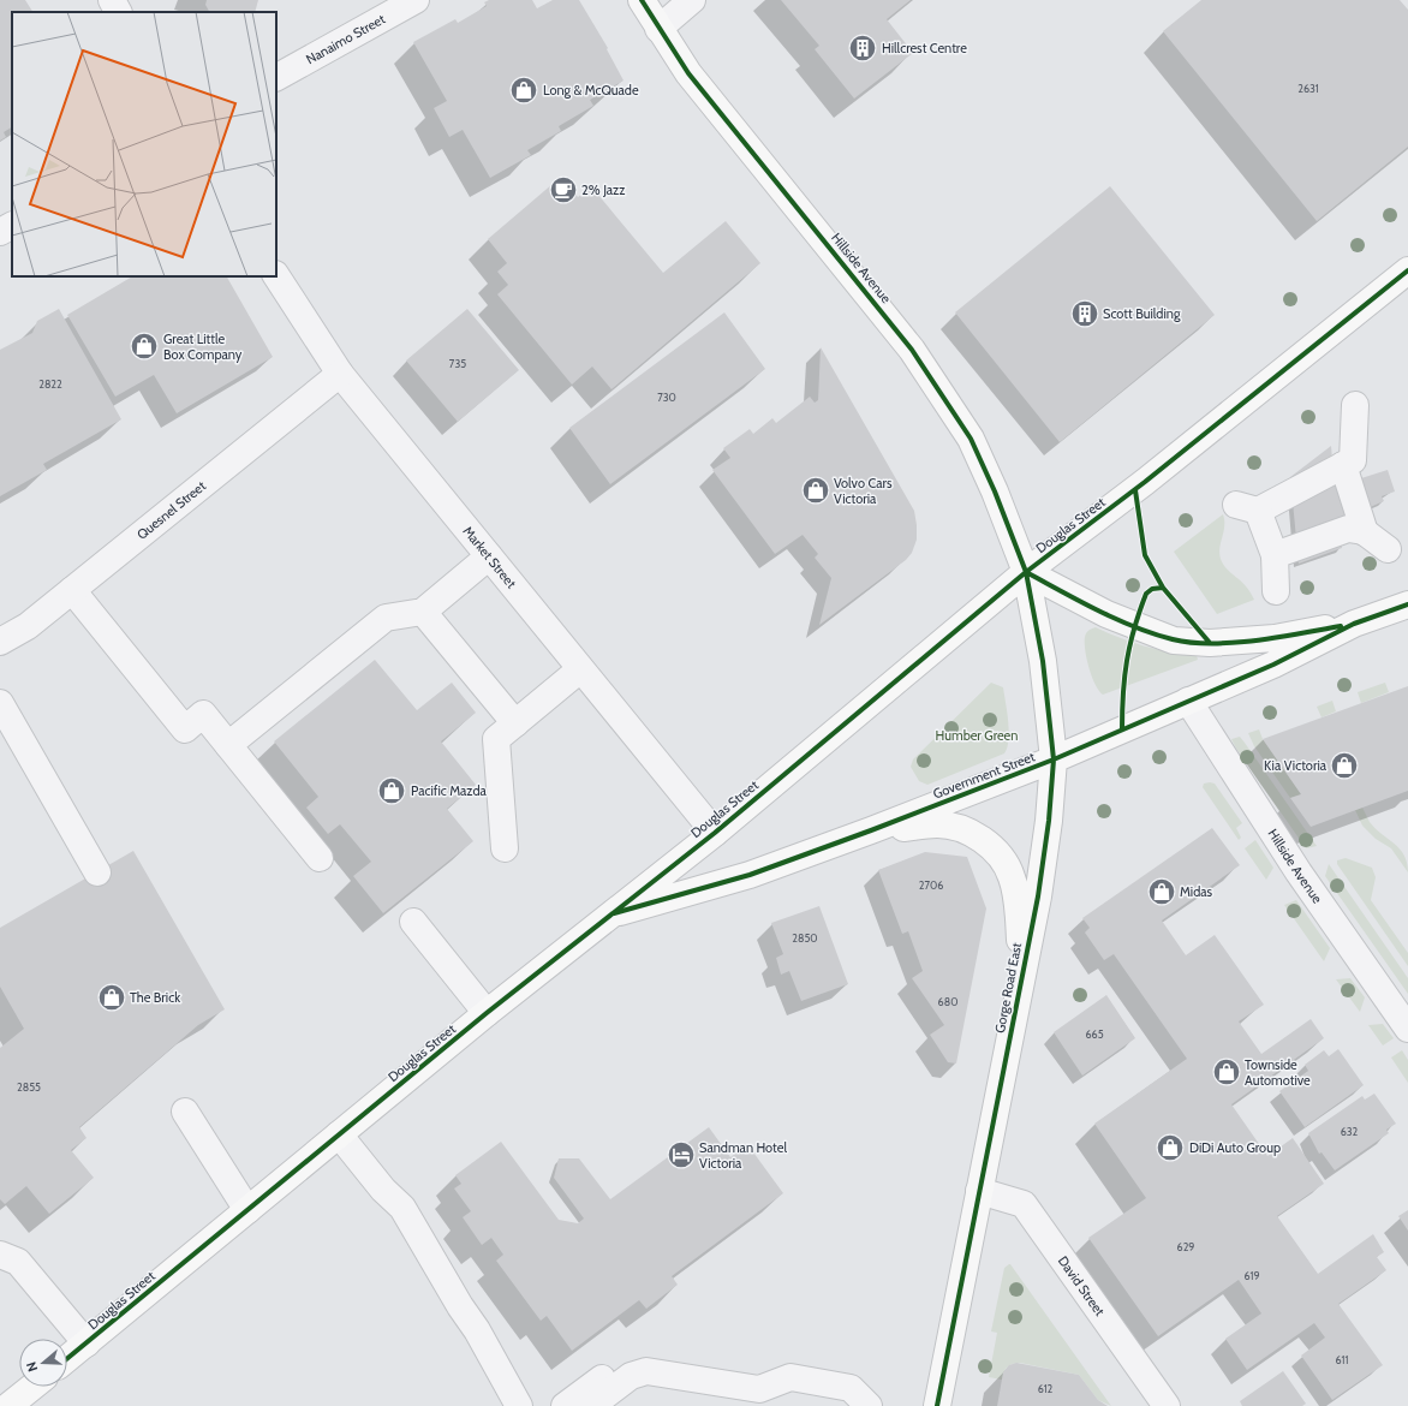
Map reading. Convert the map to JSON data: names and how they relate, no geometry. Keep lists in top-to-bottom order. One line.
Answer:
{"streets":{"main road":["Hillside Avenue","Douglas Street","Government Street","Gorge Road East"],"street":["Nanaimo Street","Quesnel Street","Market Street","David Street"]},"crossings":[["Hillside Avenue","Douglas Street"],["Hillside Avenue","Government Street"],["Hillside Avenue","Gorge Road East"],["Quesnel Street","Market Street"],["Douglas Street","Market Street"],["Douglas Street","Government Street"],["Douglas Street","Gorge Road East"],["Government Street","Gorge Road East"],["Gorge Road East","David Street"]],"parks":["Humber Green"],"places":{"building":["Hillcrest Centre","Scott Building"],"shop":["Long & McQuade","Great Little Box Company","Volvo Cars Victoria","Kia Victoria","Pacific Mazda","Midas","The Brick","Townside Automotive","DiDi Auto Group"],"cafe":["2% Jazz"],"hotel":["Sandman Hotel Victoria"]},"house_numbers":["2631","735","2822","730","2706","2850","680","665","2855","632","629","619","611","612"],"north":"left"}
